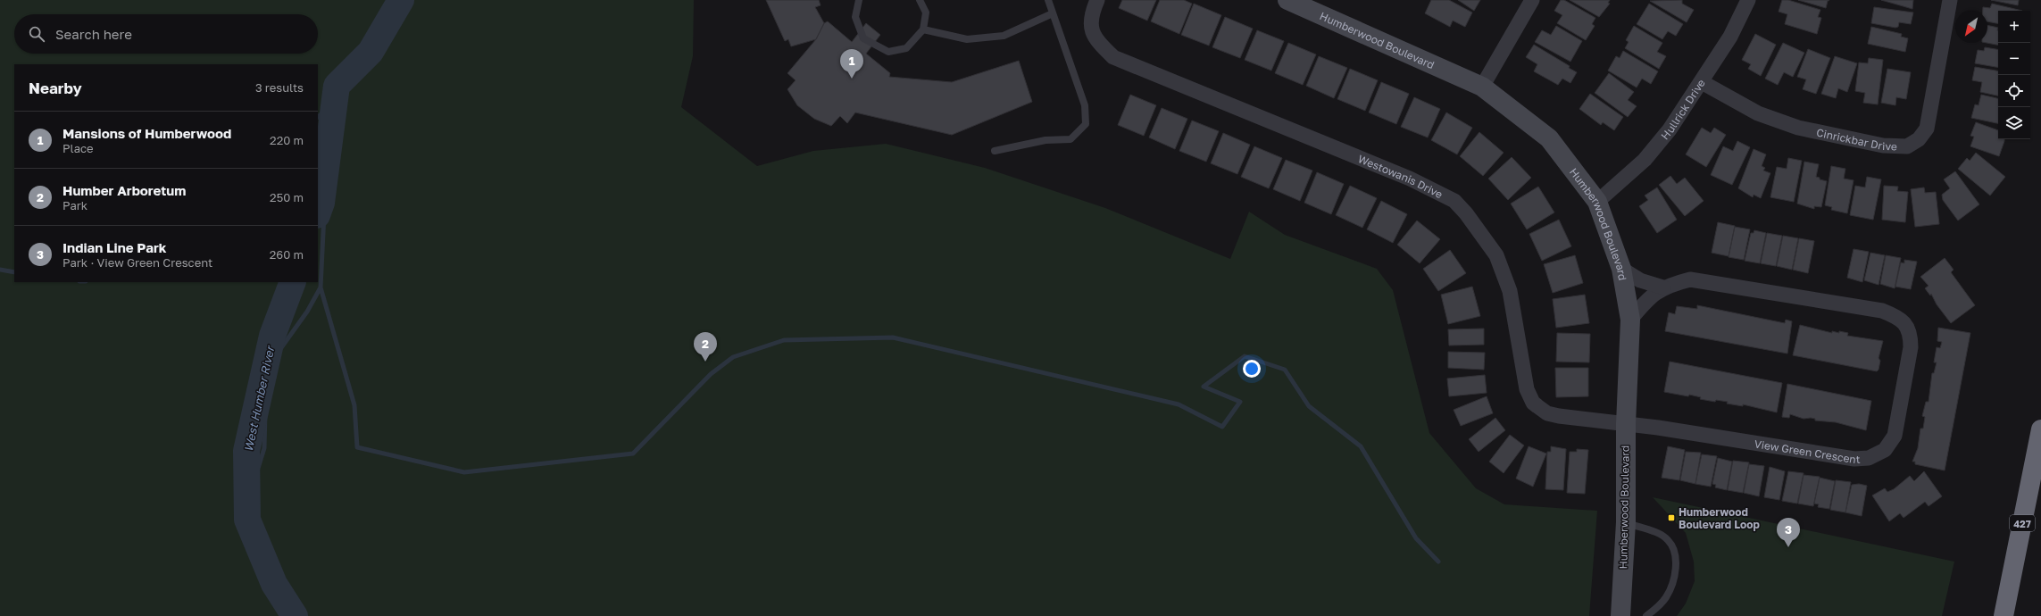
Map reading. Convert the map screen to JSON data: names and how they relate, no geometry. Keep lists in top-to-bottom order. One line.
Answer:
{"streets":{"highway":["427"],"street":["Humberwood Boulevard","Hullrick Drive","Cinrickbar Drive","Westowanis Drive","View Green Crescent"]},"crossings":[["Humberwood Boulevard","Hullrick Drive"],["Humberwood Boulevard","Westowanis Drive"],["Humberwood Boulevard","View Green Crescent"],["Hullrick Drive","Cinrickbar Drive"],["Westowanis Drive","View Green Crescent"]],"water":["West Humber River"],"places":{"transit":["Humberwood Boulevard Loop"]},"north":"bottom left","page":{"map_buttons":["+","−"],"search":"Search here","pins":["1","2","3"],"heading":["Nearby","3 results"],"list":[{"mark":"1","name":"Mansions of Humberwood","note":"Place","value":"220 m"},{"mark":"2","name":"Humber Arboretum","note":"Park","value":"250 m"},{"mark":"3","name":"Indian Line Park","note":"Park · View Green Crescent","value":"260 m"}]}}
